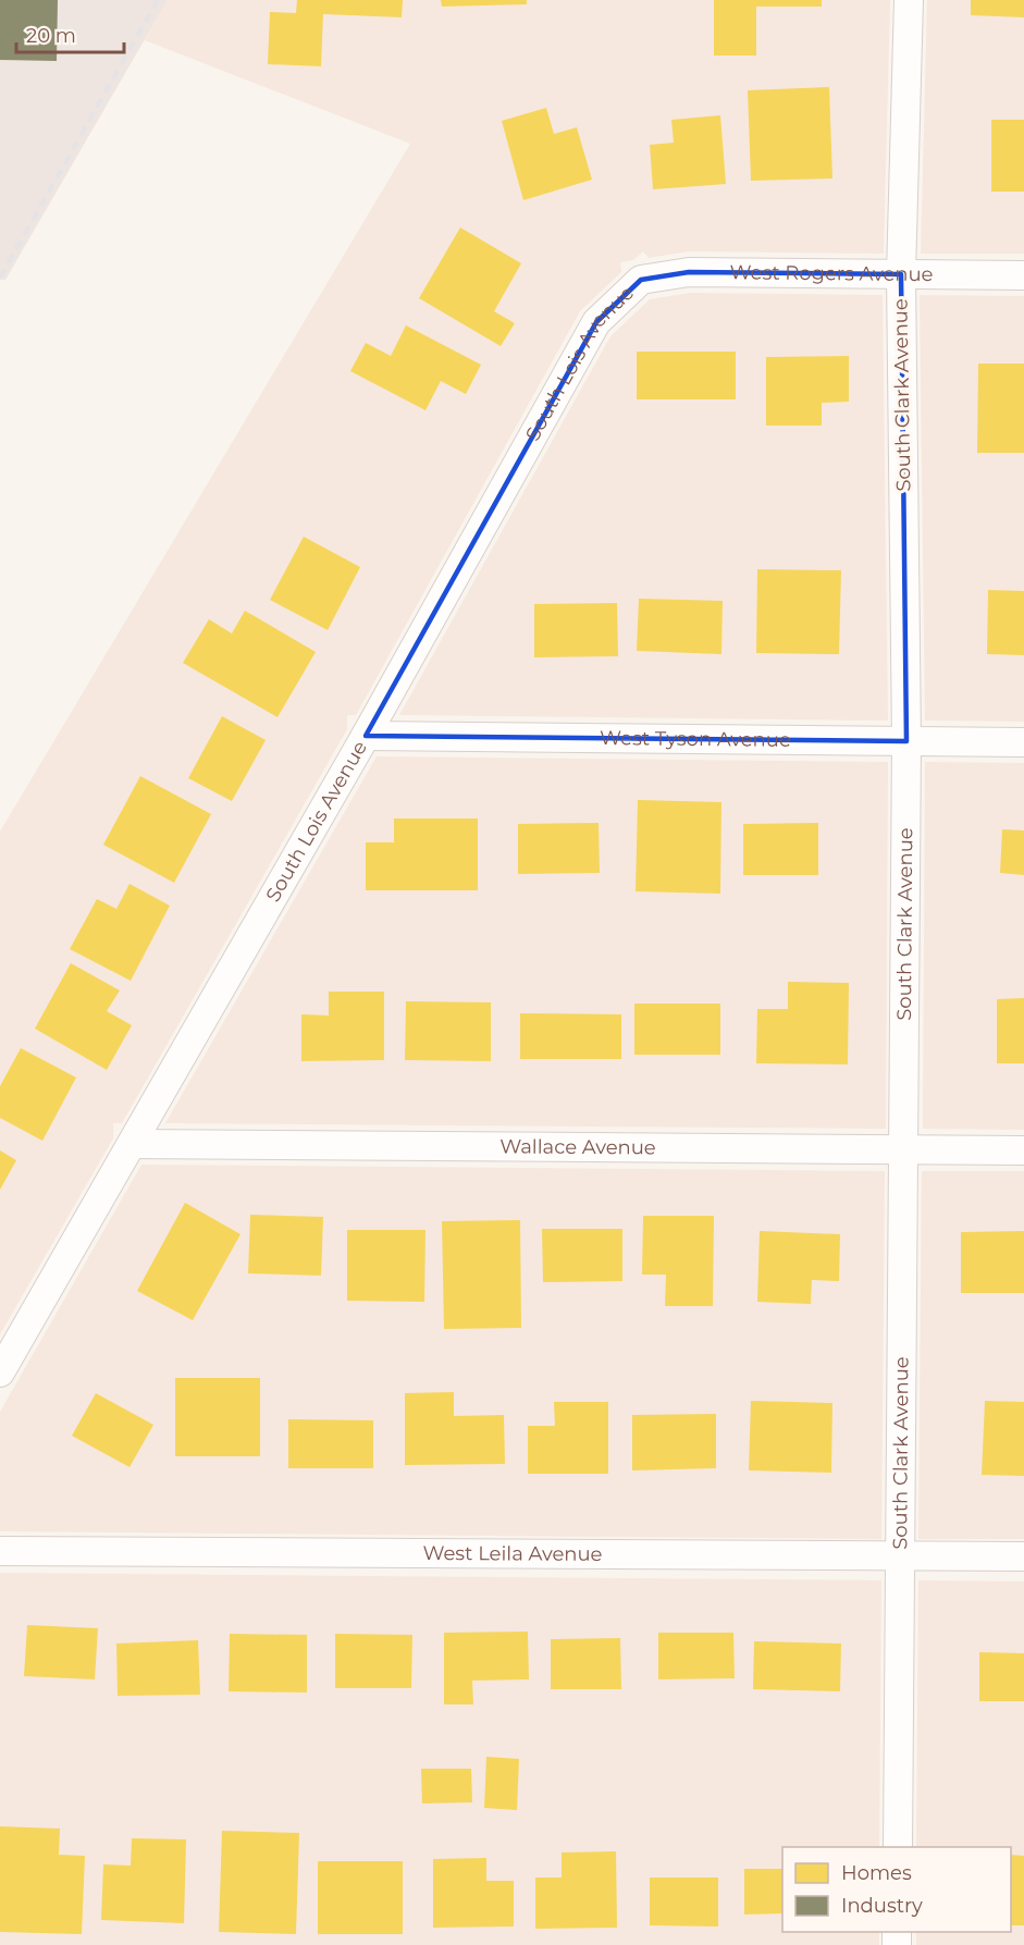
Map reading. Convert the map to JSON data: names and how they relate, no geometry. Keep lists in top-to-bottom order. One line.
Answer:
{"streets":{"street":["West Rogers Avenue","South Lois Avenue","South Clark Avenue","West Tyson Avenue","Wallace Avenue","West Leila Avenue"]},"crossings":[["West Rogers Avenue","South Lois Avenue"],["West Rogers Avenue","South Clark Avenue"],["South Lois Avenue","West Tyson Avenue"],["South Lois Avenue","Wallace Avenue"],["South Clark Avenue","West Tyson Avenue"],["South Clark Avenue","Wallace Avenue"],["South Clark Avenue","West Leila Avenue"]],"legend":["Homes","Industry"],"scale_bar":"20 m"}
